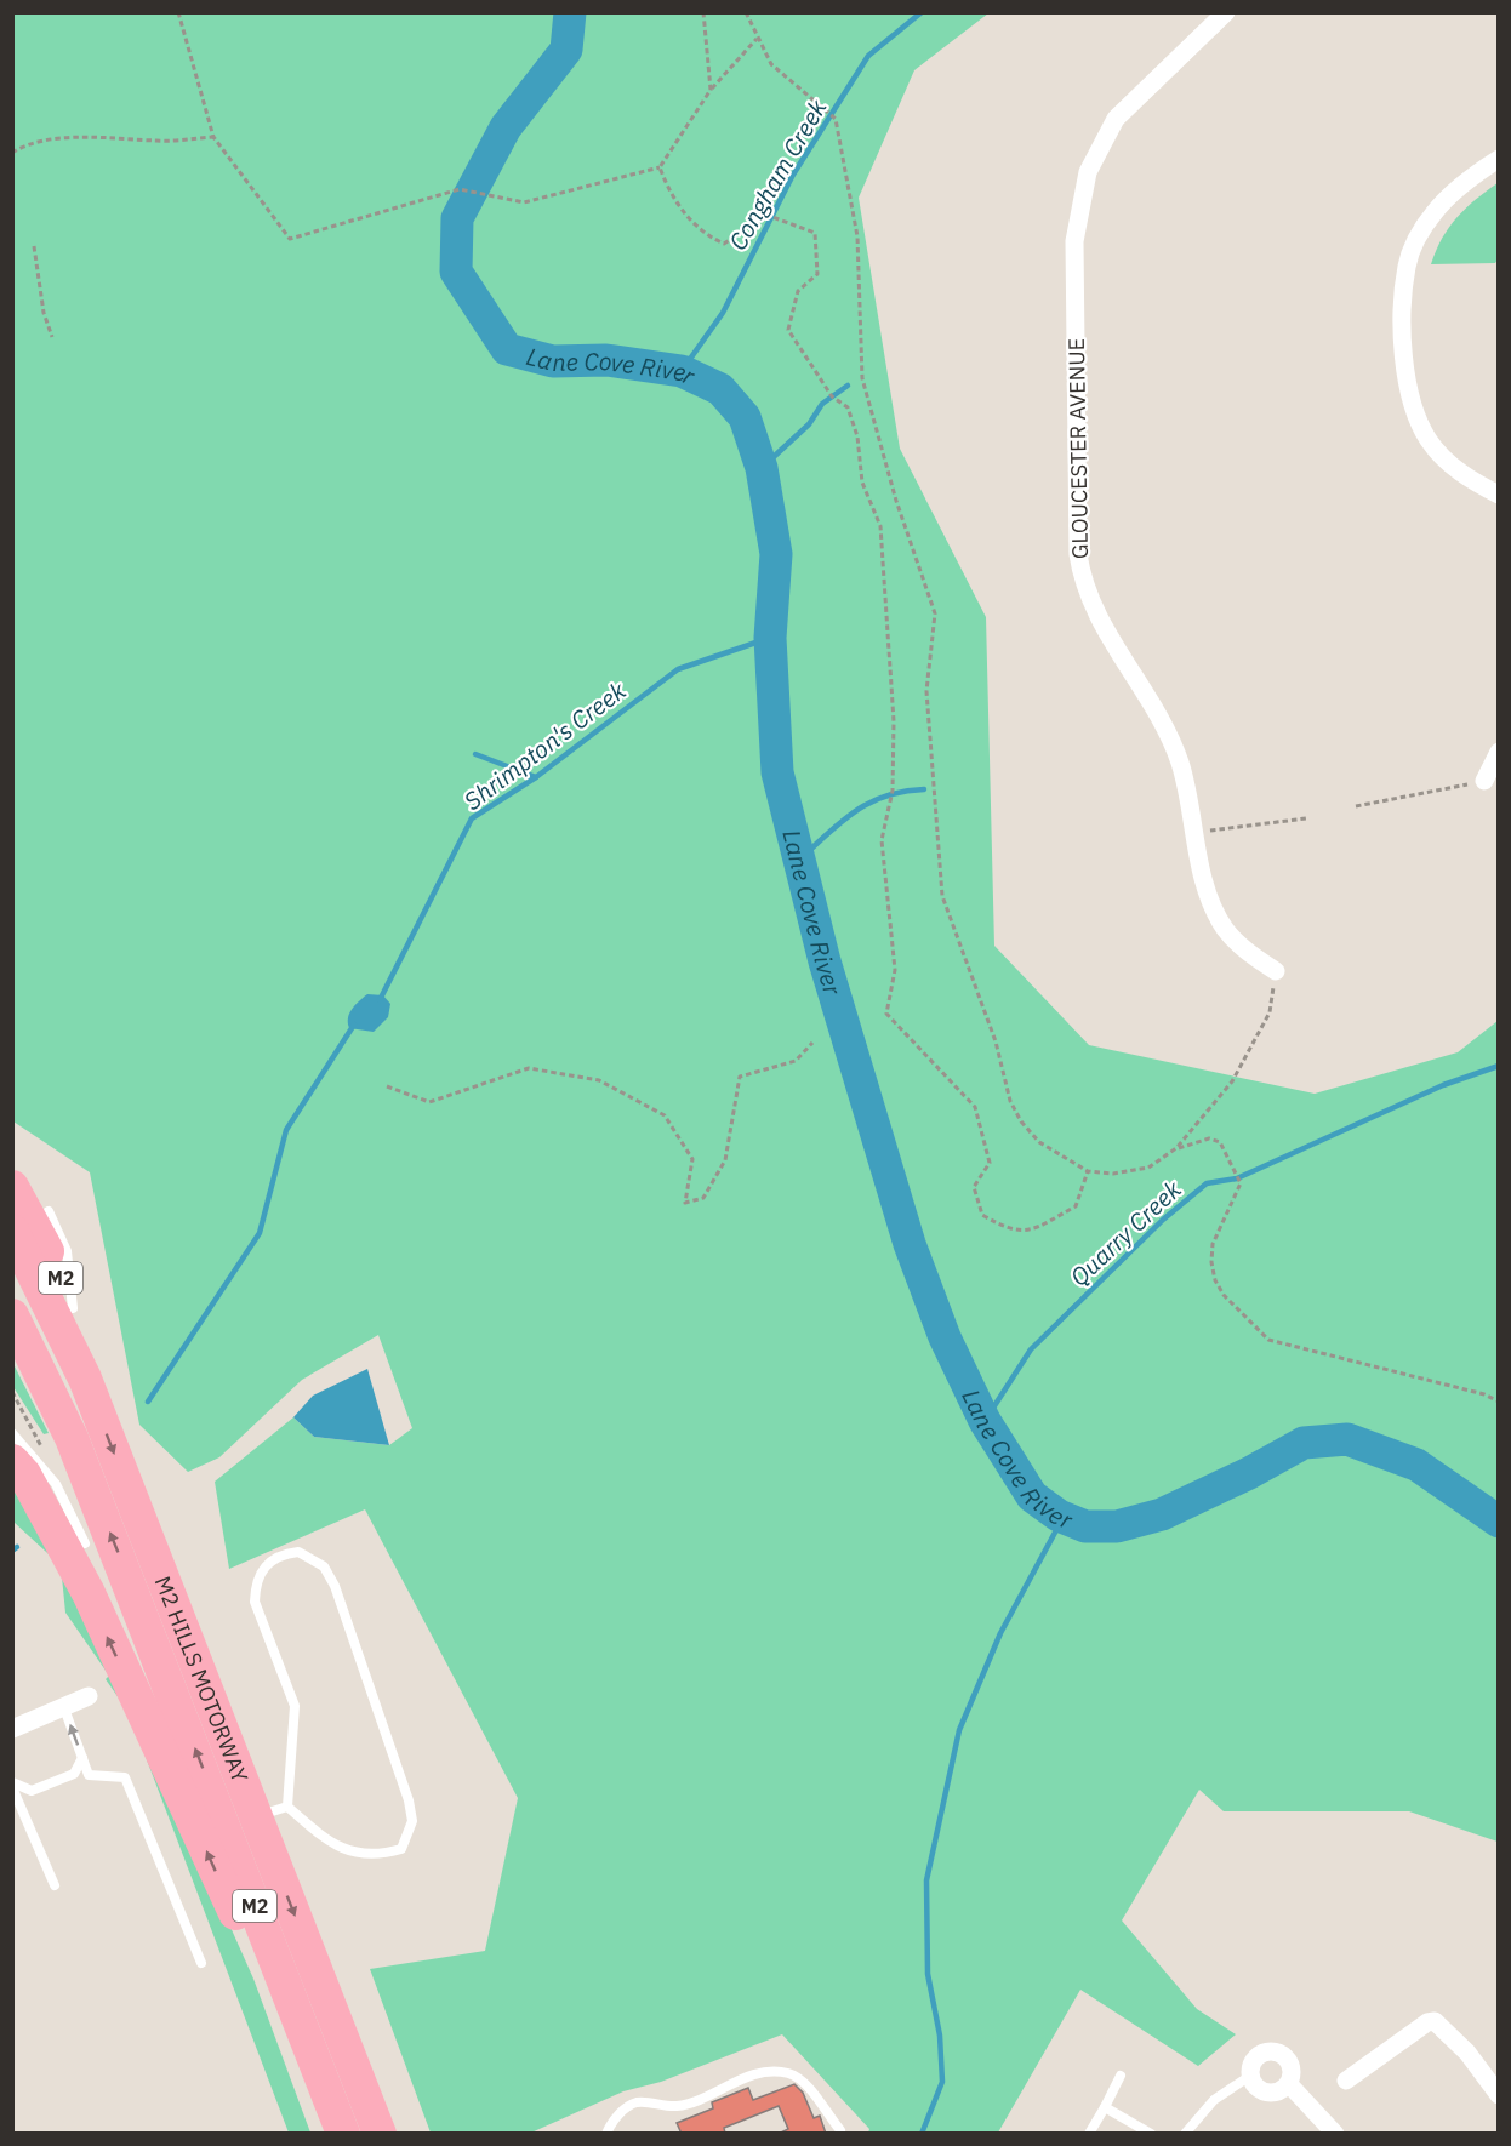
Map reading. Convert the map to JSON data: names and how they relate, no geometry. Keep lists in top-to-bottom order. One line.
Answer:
{"streets":{"highway":["M2","M2 HILLS MOTORWAY"],"street":["GLOUCESTER AVENUE"]},"crossings":[["M2","M2 HILLS MOTORWAY"]],"water":["Congham Creek","Lane Cove River","Shrimpton's Creek","Quarry Creek"]}
